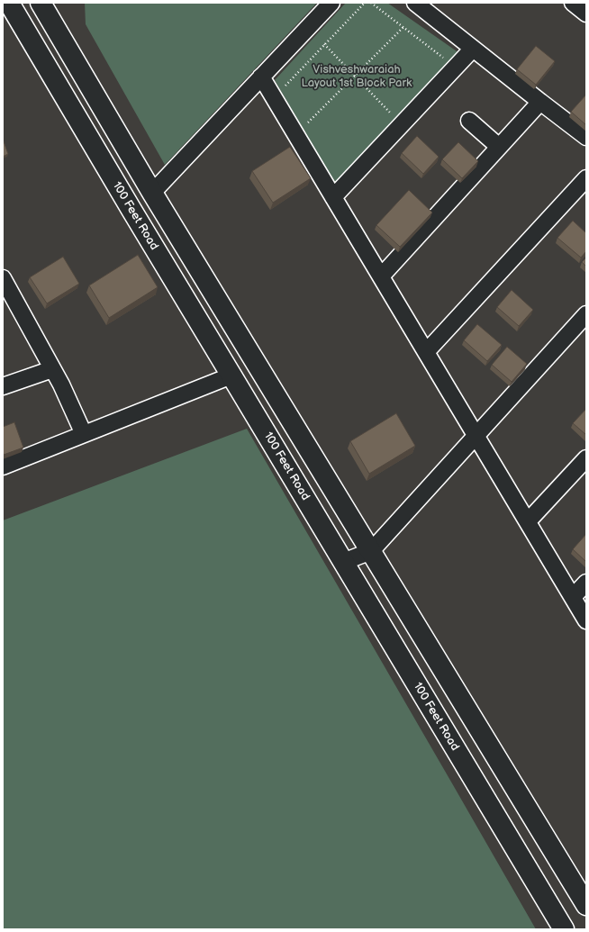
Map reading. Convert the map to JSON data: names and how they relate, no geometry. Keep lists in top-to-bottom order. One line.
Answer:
{"streets":{"main road":["100 Feet Road"]},"parks":["Vishveshwaraiah Layout 1st Block Park"]}
